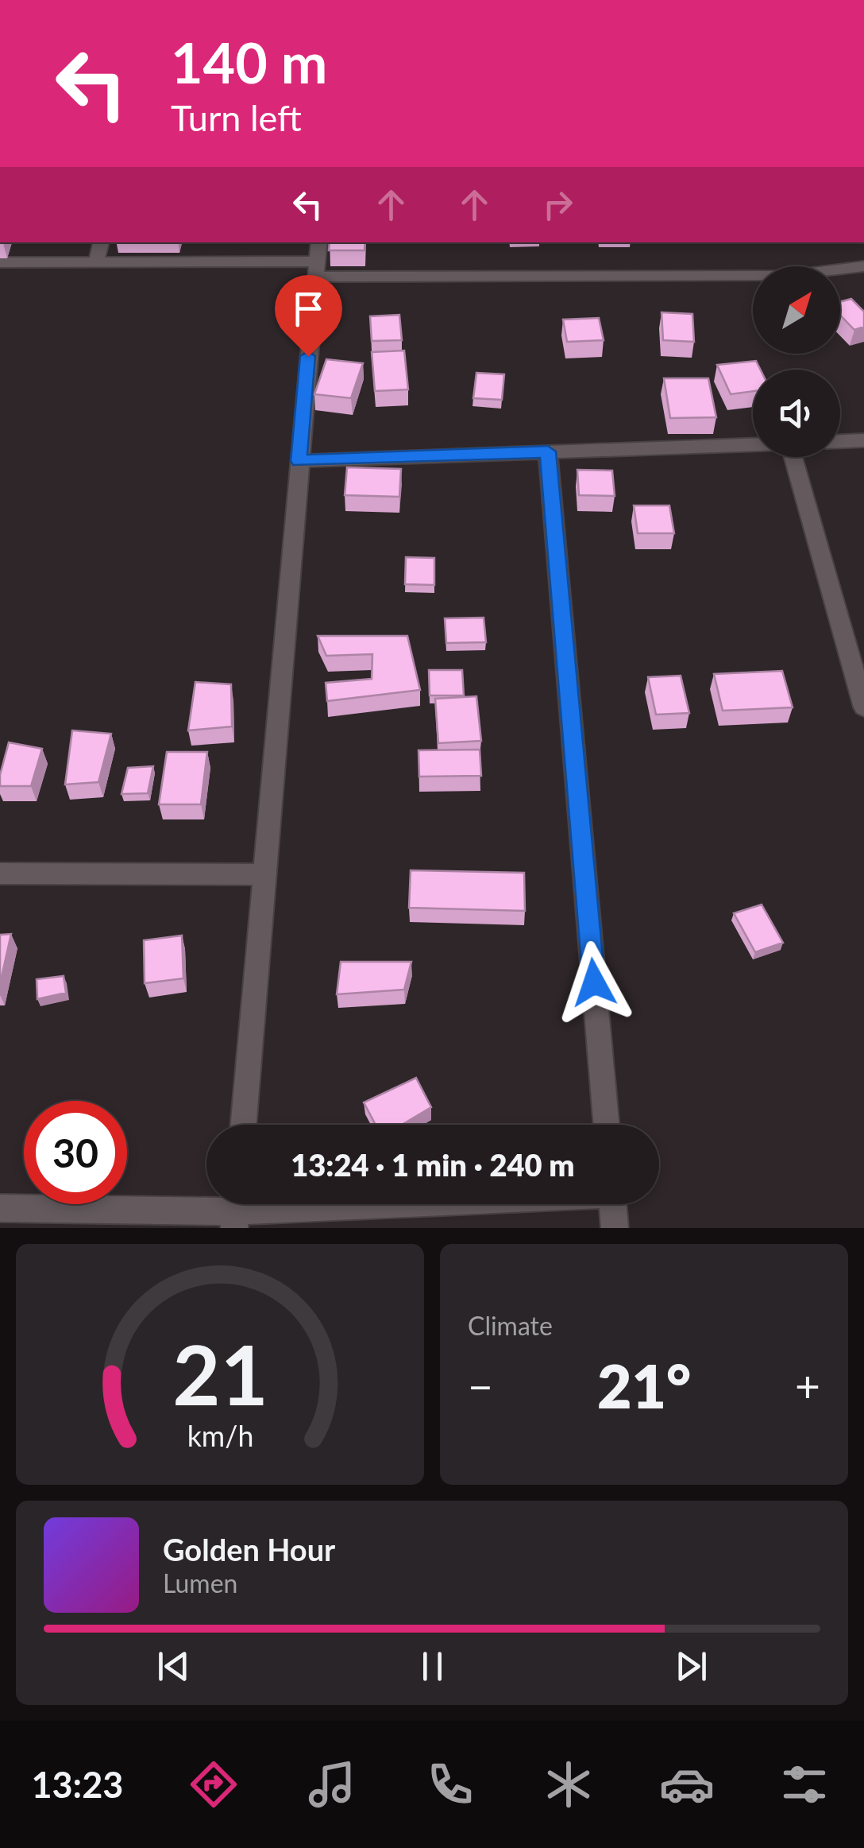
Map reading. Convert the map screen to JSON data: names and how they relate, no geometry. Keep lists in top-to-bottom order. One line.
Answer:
{"north":"top right","page":{"turn":["140 m","Turn left"],"limit":"30","trip":"13:24 · 1 min · 240 m","tile":"Climate","heat":["−","21°","+"],"song":["Golden Hour","Lumen"],"tabs":"13:23","gauge":["21","km/h"]}}
